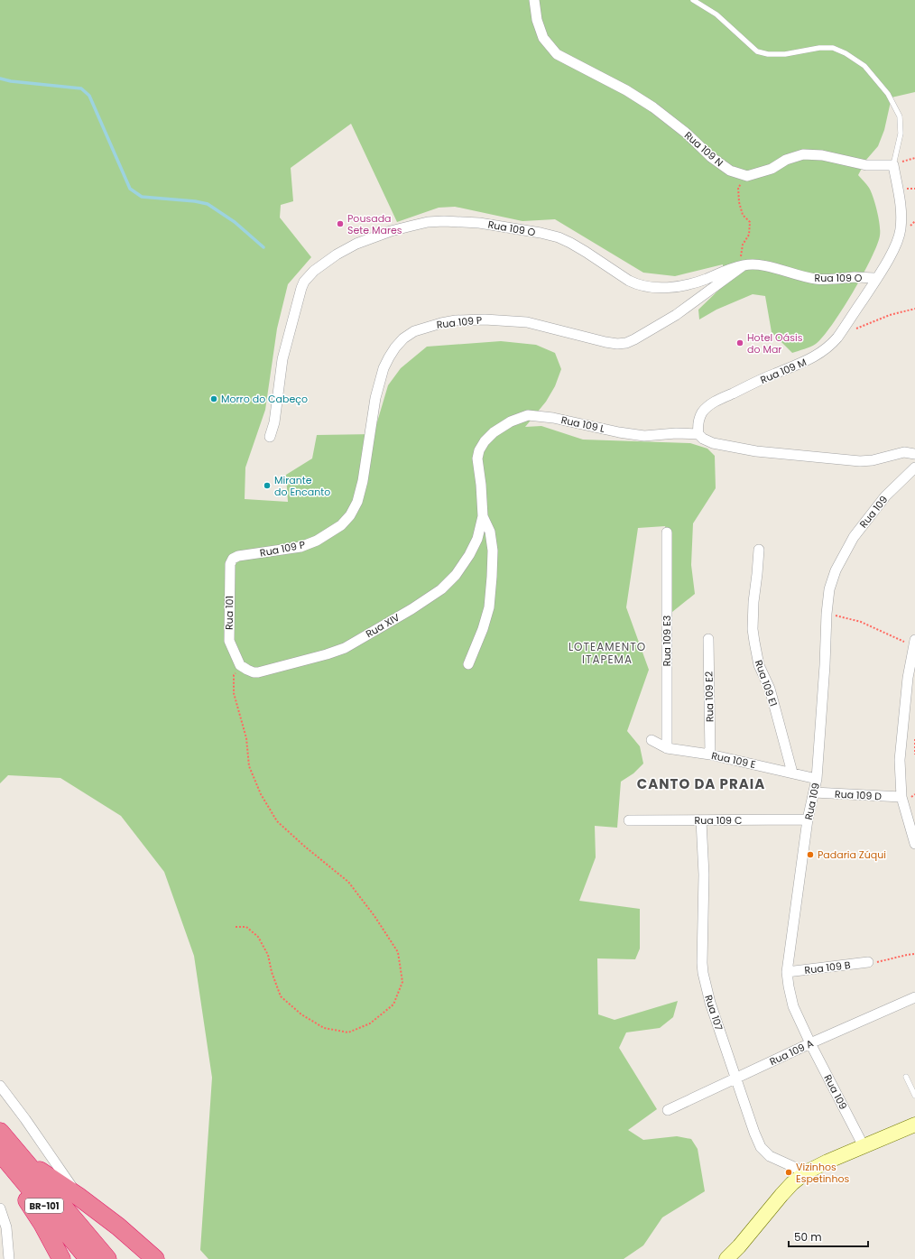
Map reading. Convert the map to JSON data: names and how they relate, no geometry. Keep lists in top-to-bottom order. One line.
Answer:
{"streets":{"highway":["BR-101"],"street":["Rua 109 N","Rua 109 O","Rua 109 P","Rua 109 M","Rua 109 L","Rua 109","Rua 101","Rua XIV","Rua 109 E3","Rua 109 E1","Rua 109 E2","Rua 109 E","Rua 109 D","Rua 109 C","Rua 109 B","Rua 107","Rua 109 A"]},"crossings":[["Rua 109 O","Rua 109 P"],["Rua 109 O","Rua 109 M"],["Rua 109 P","Rua 101"],["Rua 109 M","Rua 109 L"],["Rua 109 L","Rua XIV"],["Rua 109","Rua 109 E"],["Rua 109","Rua 109 D"],["Rua 109","Rua 109 C"],["Rua 109","Rua 109 B"],["Rua 109","Rua 109 A"],["Rua 101","Rua XIV"],["Rua 109 E3","Rua 109 E"],["Rua 109 E1","Rua 109 E"],["Rua 109 E2","Rua 109 E"],["Rua 109 C","Rua 107"],["Rua 107","Rua 109 A"]],"districts":["LOTEAMENTO ITAPEMA","CANTO DA PRAIA"],"places":["Pousada Sete Mares","Hotel Oásis do Mar","Morro do Cabeço","Mirante do Encanto","Padaria Zúqui","Vizinhos Espetinhos"],"scale_bar":"50 m"}
